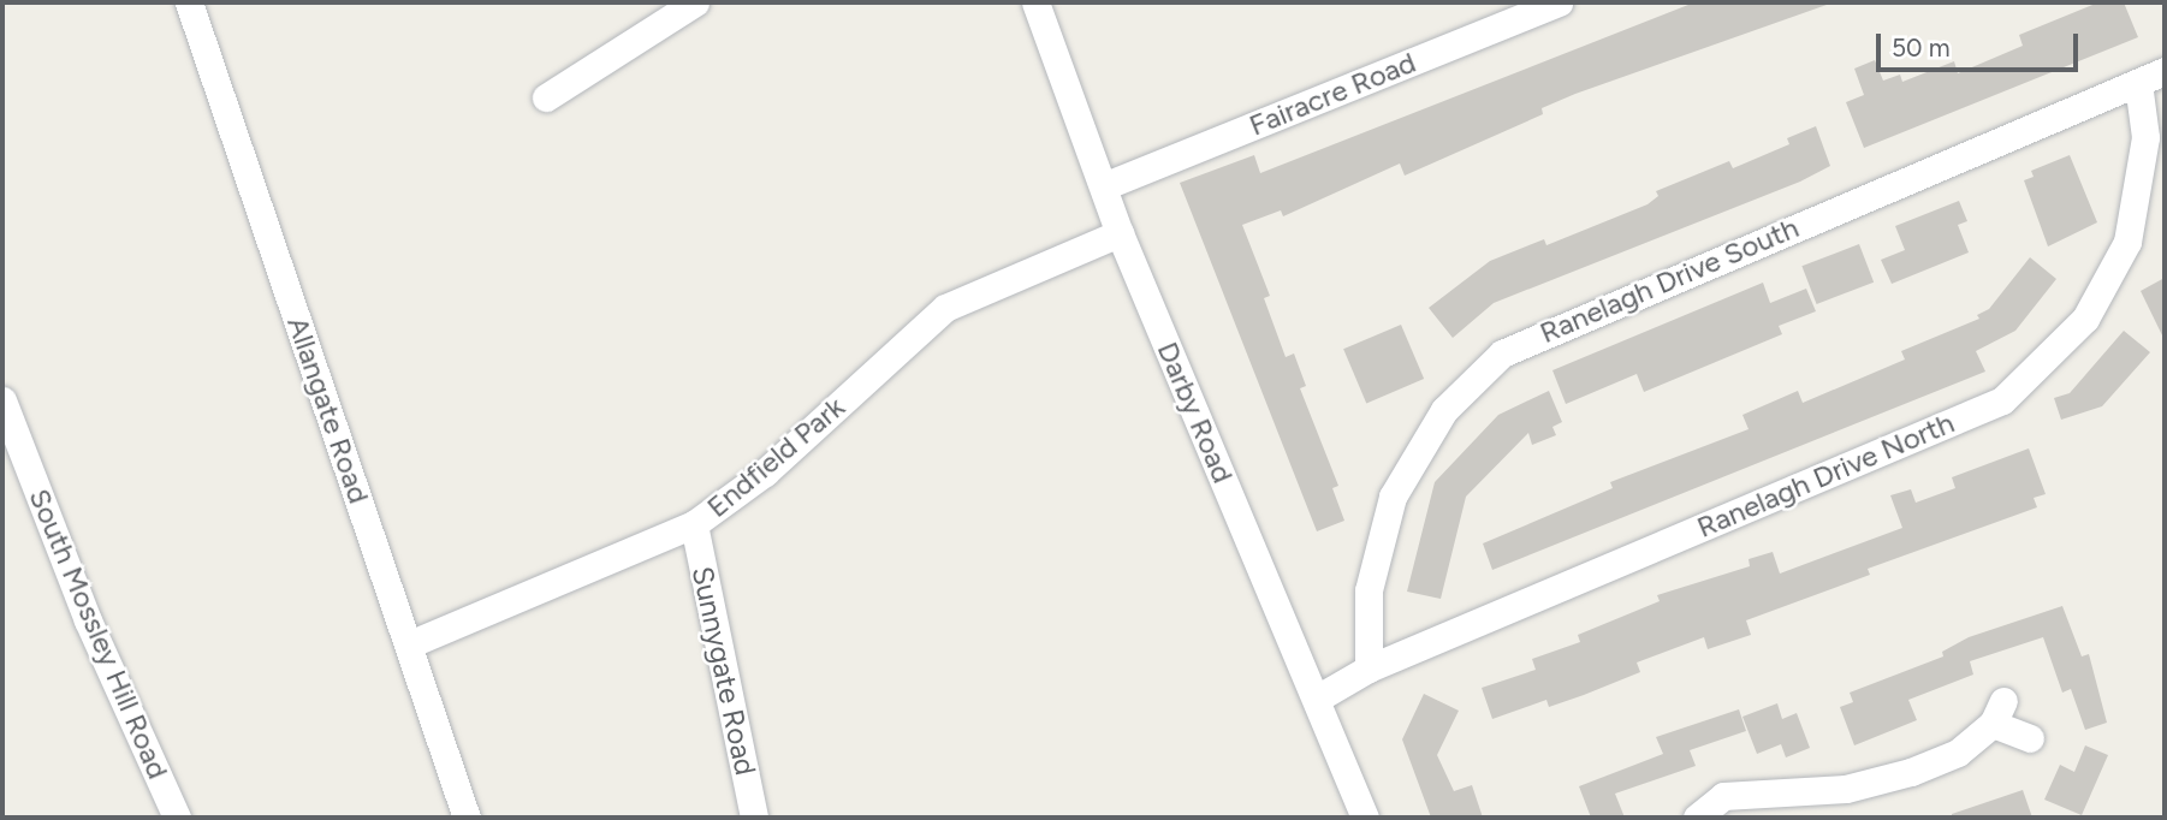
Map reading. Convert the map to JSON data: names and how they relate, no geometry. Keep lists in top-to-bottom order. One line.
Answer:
{"streets":{"street":["Fairacre Road","Ranelagh Drive South","Allangate Road","Darby Road","Endfield Park","Ranelagh Drive North","South Mossley Hill Road","Sunnygate Road"]},"crossings":[["Fairacre Road","Darby Road"],["Ranelagh Drive South","Ranelagh Drive North"],["Allangate Road","Endfield Park"],["Darby Road","Endfield Park"],["Darby Road","Ranelagh Drive North"],["Endfield Park","Sunnygate Road"]],"scale_bar":"50 m"}
